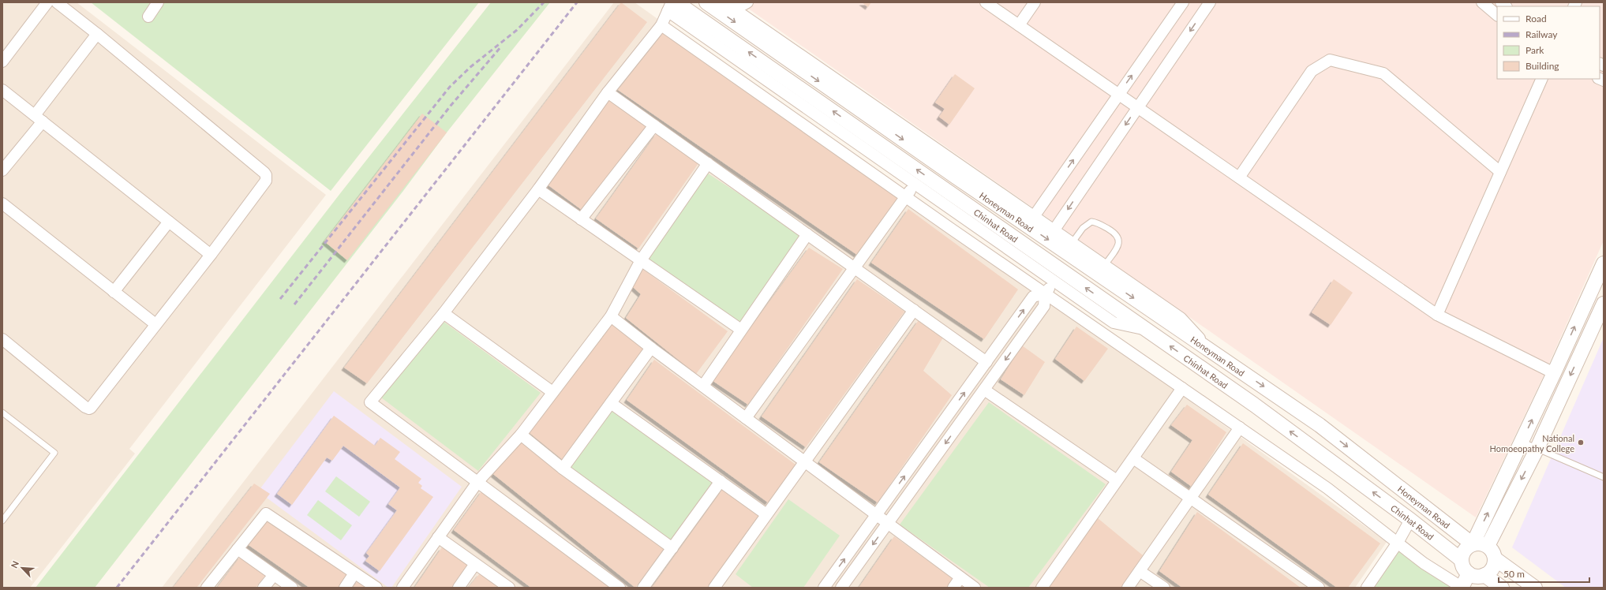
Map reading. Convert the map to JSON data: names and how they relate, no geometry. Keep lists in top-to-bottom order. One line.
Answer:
{"streets":{"street":["Honeyman Road","Chinhat Road"]},"crossings":[["Honeyman Road","Chinhat Road"]],"places":["National Homoeopathy College"],"legend":["Road","Railway","Park","Building"],"scale_bar":"50 m","north":"top left"}
